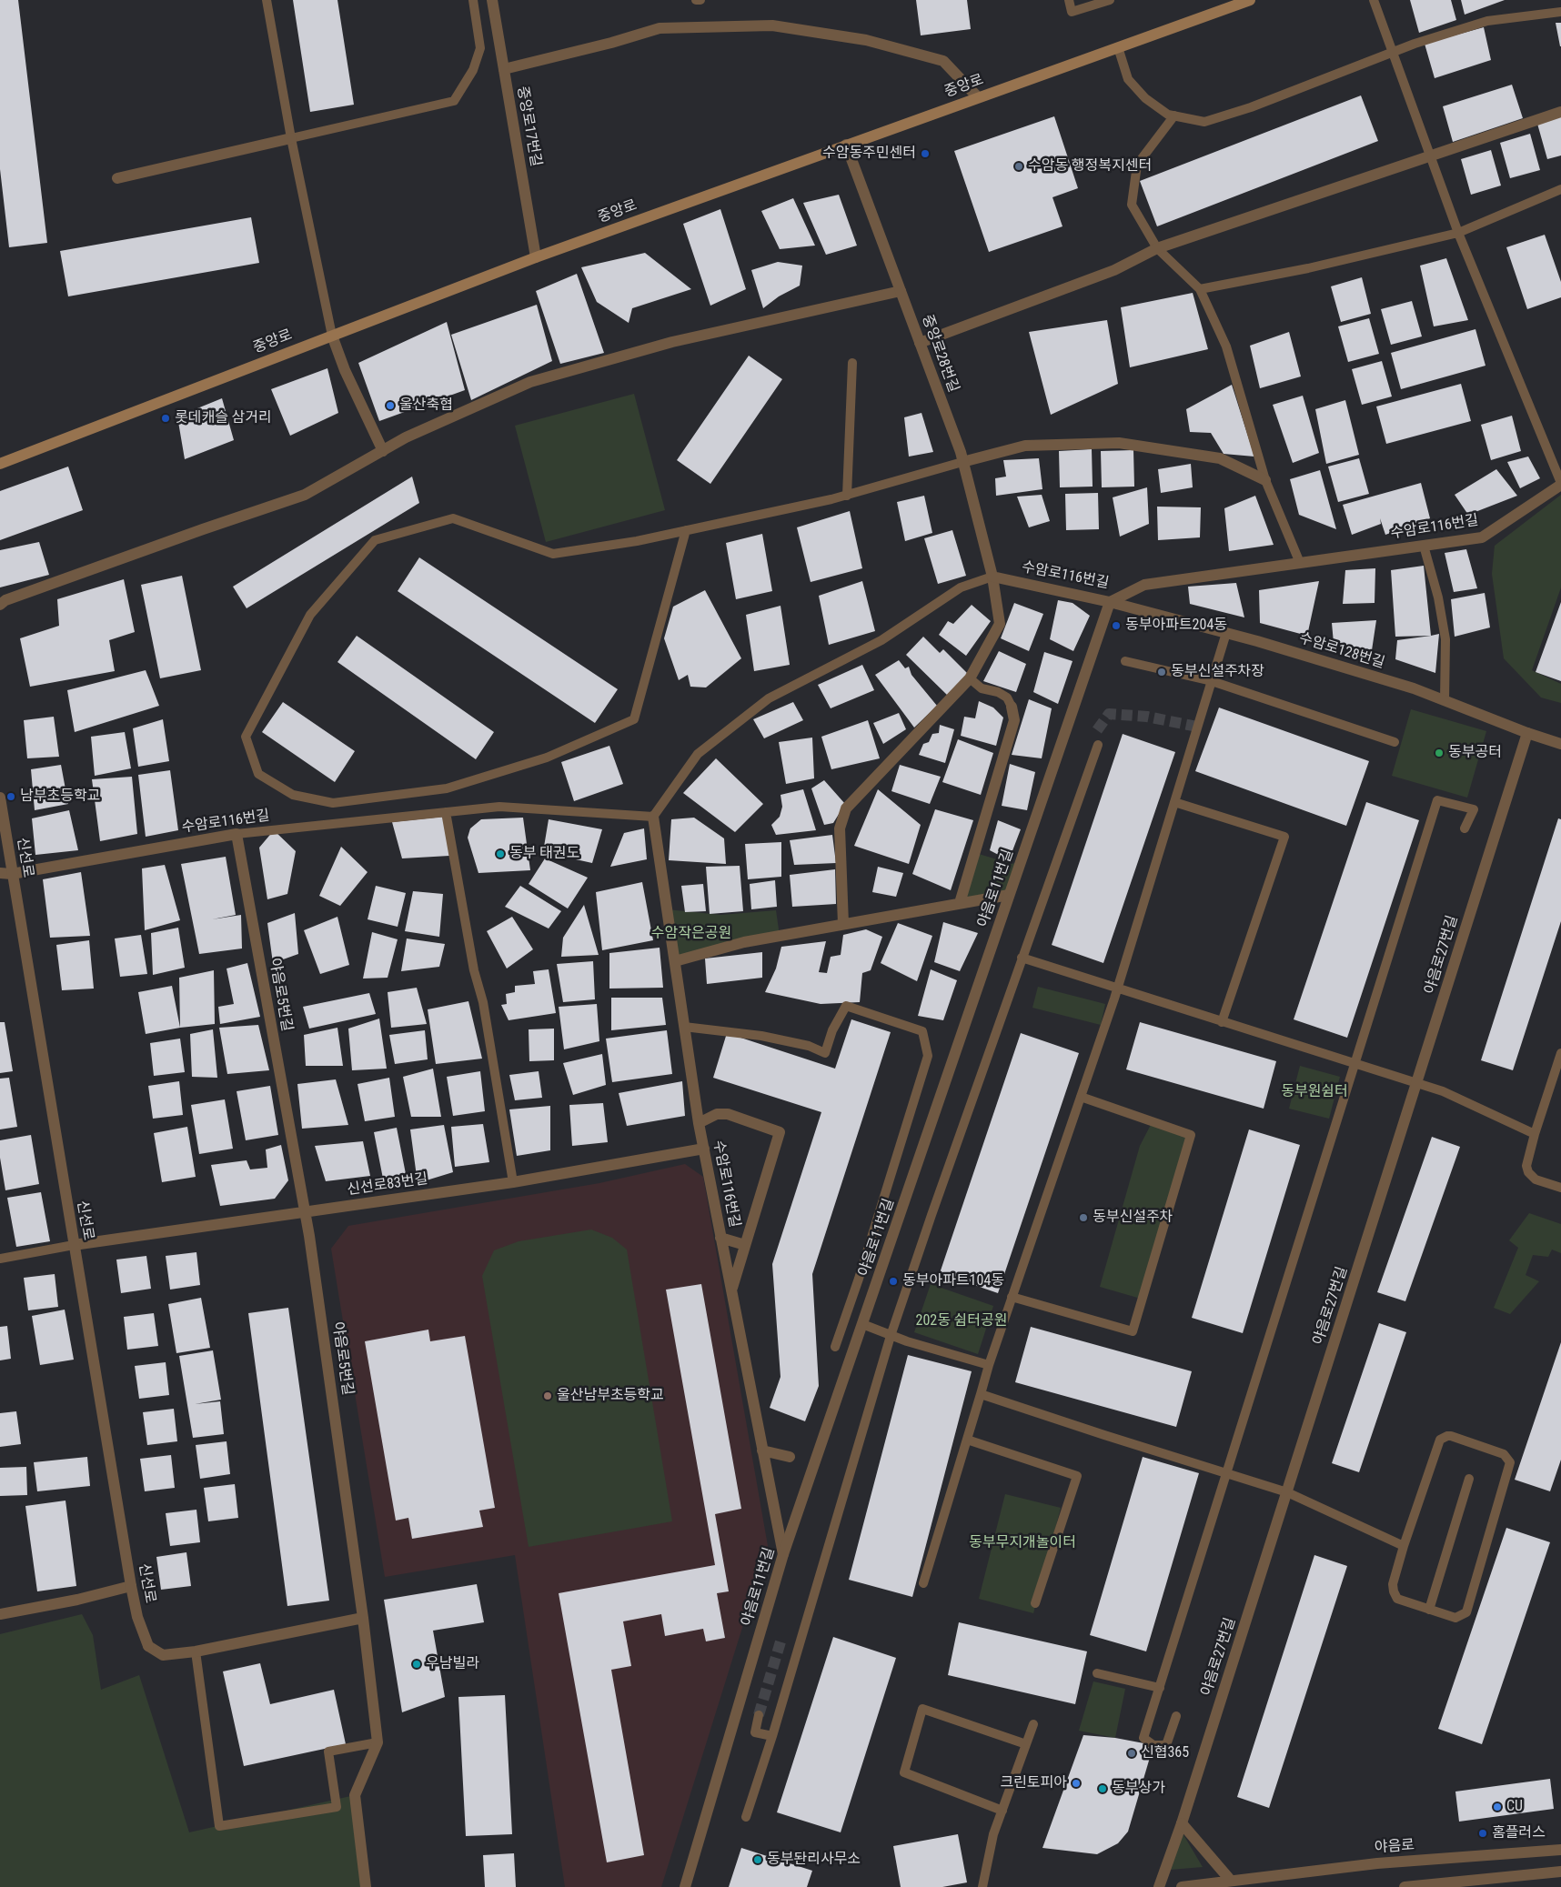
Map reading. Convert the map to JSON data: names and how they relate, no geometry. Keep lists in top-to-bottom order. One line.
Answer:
{"streets":{"main road":["중앙로"],"street":["중앙로17번길","중앙로28번길","수암로116번길","수암로128번길","신선로","야음로11번길","야음로27번길","야음로5번길","신선로83번길","야음로"]},"crossings":[["중앙로","중앙로17번길"],["중앙로","중앙로28번길"],["중앙로28번길","수암로116번길"],["수암로116번길","수암로128번길"],["수암로116번길","신선로"],["수암로116번길","야음로11번길"],["수암로116번길","야음로5번길"],["수암로116번길","신선로83번길"],["수암로128번길","야음로11번길"],["수암로128번길","야음로27번길"],["신선로","신선로83번길"],["야음로5번길","신선로83번길"]],"parks":["수암작은공원","동부원쉼터","202동 쉼터공원","동부무지개놀이터"],"places":["수암동주민센터","수암동 행정복지센터","울산축협","롯데캐슬 삼거리","동부아파트204동","동부신설주차장","동부공터","남부초등학교","동부 태권도","동부신설주차","동부아파트104동","울산남부초등학교","우남빌라","신협365","크린토피아","동부상가","CU","홈플러스","동부돤리사무소"]}
